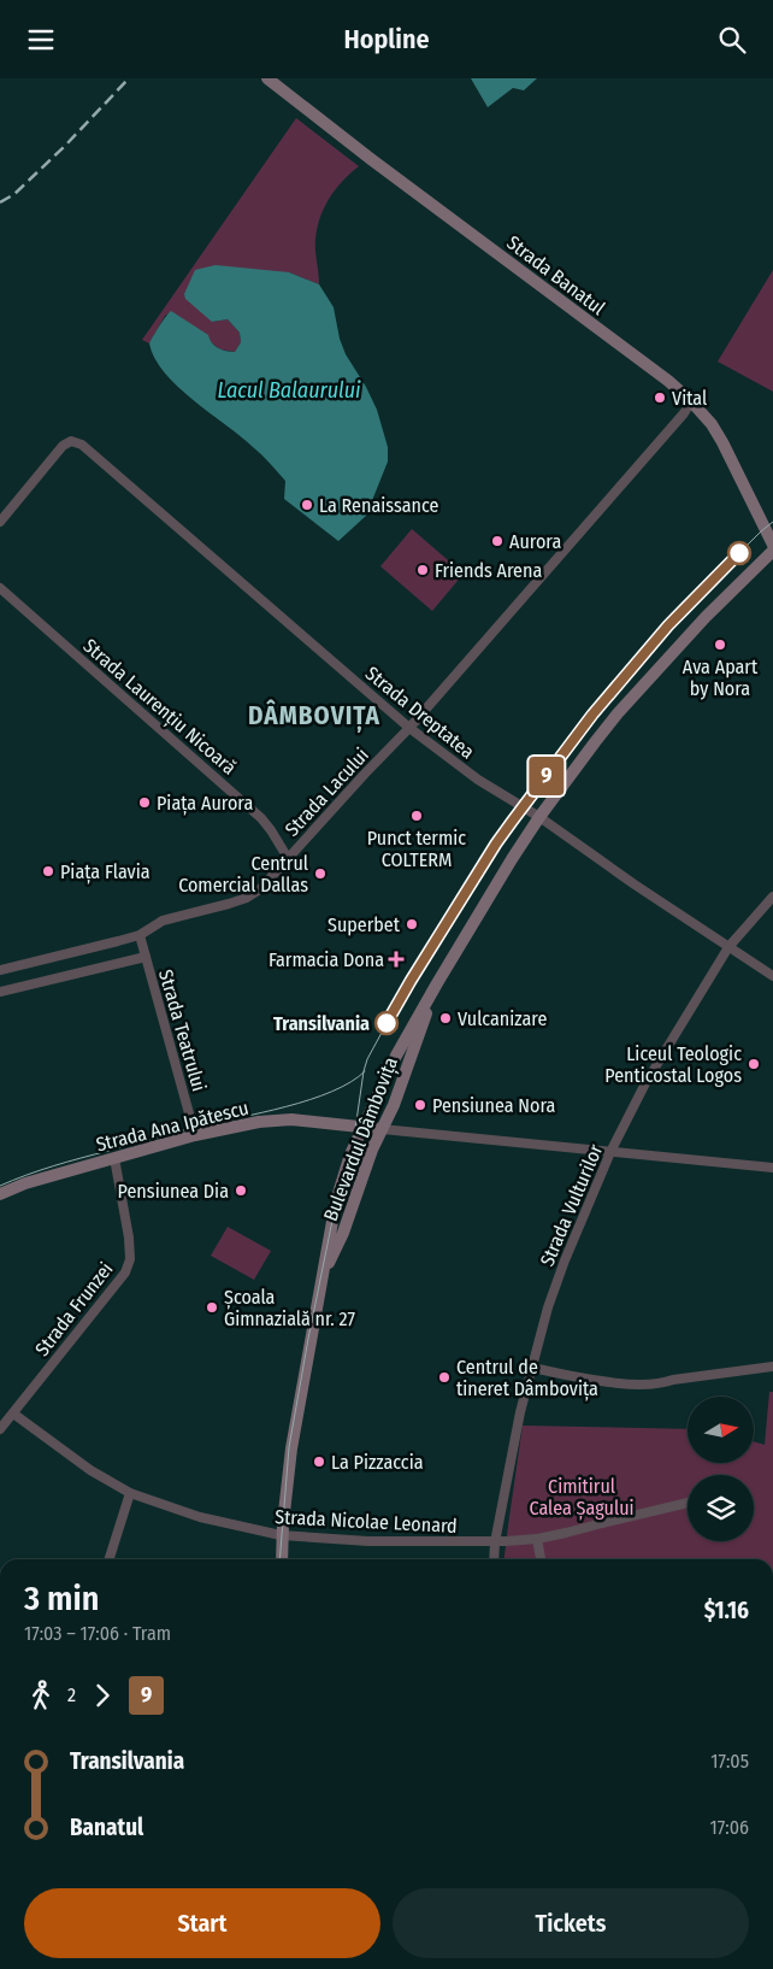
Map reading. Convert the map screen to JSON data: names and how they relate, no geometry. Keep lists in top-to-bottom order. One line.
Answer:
{"streets":{"main road":["Strada Banatul","Strada Ana Ipătescu","Bulevardul Dâmbovița"],"street":["Strada Laurențiu Nicoară","Strada Dreptatea","Strada Lacului","Strada Teatrului","Strada Vulturilor","Strada Frunzei","Strada Nicolae Leonard"]},"crossings":[["Strada Banatul","Strada Lacului"],["Strada Laurențiu Nicoară","Strada Lacului"],["Strada Dreptatea","Strada Lacului"],["Strada Dreptatea","Bulevardul Dâmbovița"],["Strada Dreptatea","Strada Vulturilor"],["Strada Lacului","Strada Teatrului"],["Strada Teatrului","Strada Ana Ipătescu"],["Strada Ana Ipătescu","Bulevardul Dâmbovița"],["Strada Ana Ipătescu","Strada Vulturilor"],["Strada Ana Ipătescu","Strada Frunzei"],["Bulevardul Dâmbovița","Strada Nicolae Leonard"],["Strada Vulturilor","Strada Nicolae Leonard"],["Strada Frunzei","Strada Nicolae Leonard"]],"districts":["DÂMBOVIȚA"],"water":["Lacul Balaurului"],"parks":["Cimitirul Calea Șagului"],"places":{"other":["Vital","La Renaissance","Aurora","Friends Arena","Ava Apart by Nora","Piața Aurora","Punct termic COLTERM","Piața Flavia","Centrul Comercial Dallas","Superbet","Vulcanizare","Transilvania","Liceul Teologic Penticostal Logos","Pensiunea Nora","Pensiunea Dia","Școala Gimnazială nr. 27","Centrul de tineret Dâmbovița","La Pizzaccia"],"health":["Farmacia Dona"]},"lines":["tram line 9"],"north":"right","page":{"header":"Hopline","on_map":"9","heading":["3 min","17:03 – 17:06 · Tram","$1.16"],"legs":["2","9"],"list":[{"name":"Transilvania","value":"17:05"},{"name":"Banatul","value":"17:06"}],"buttons":["Start","Tickets"]}}
